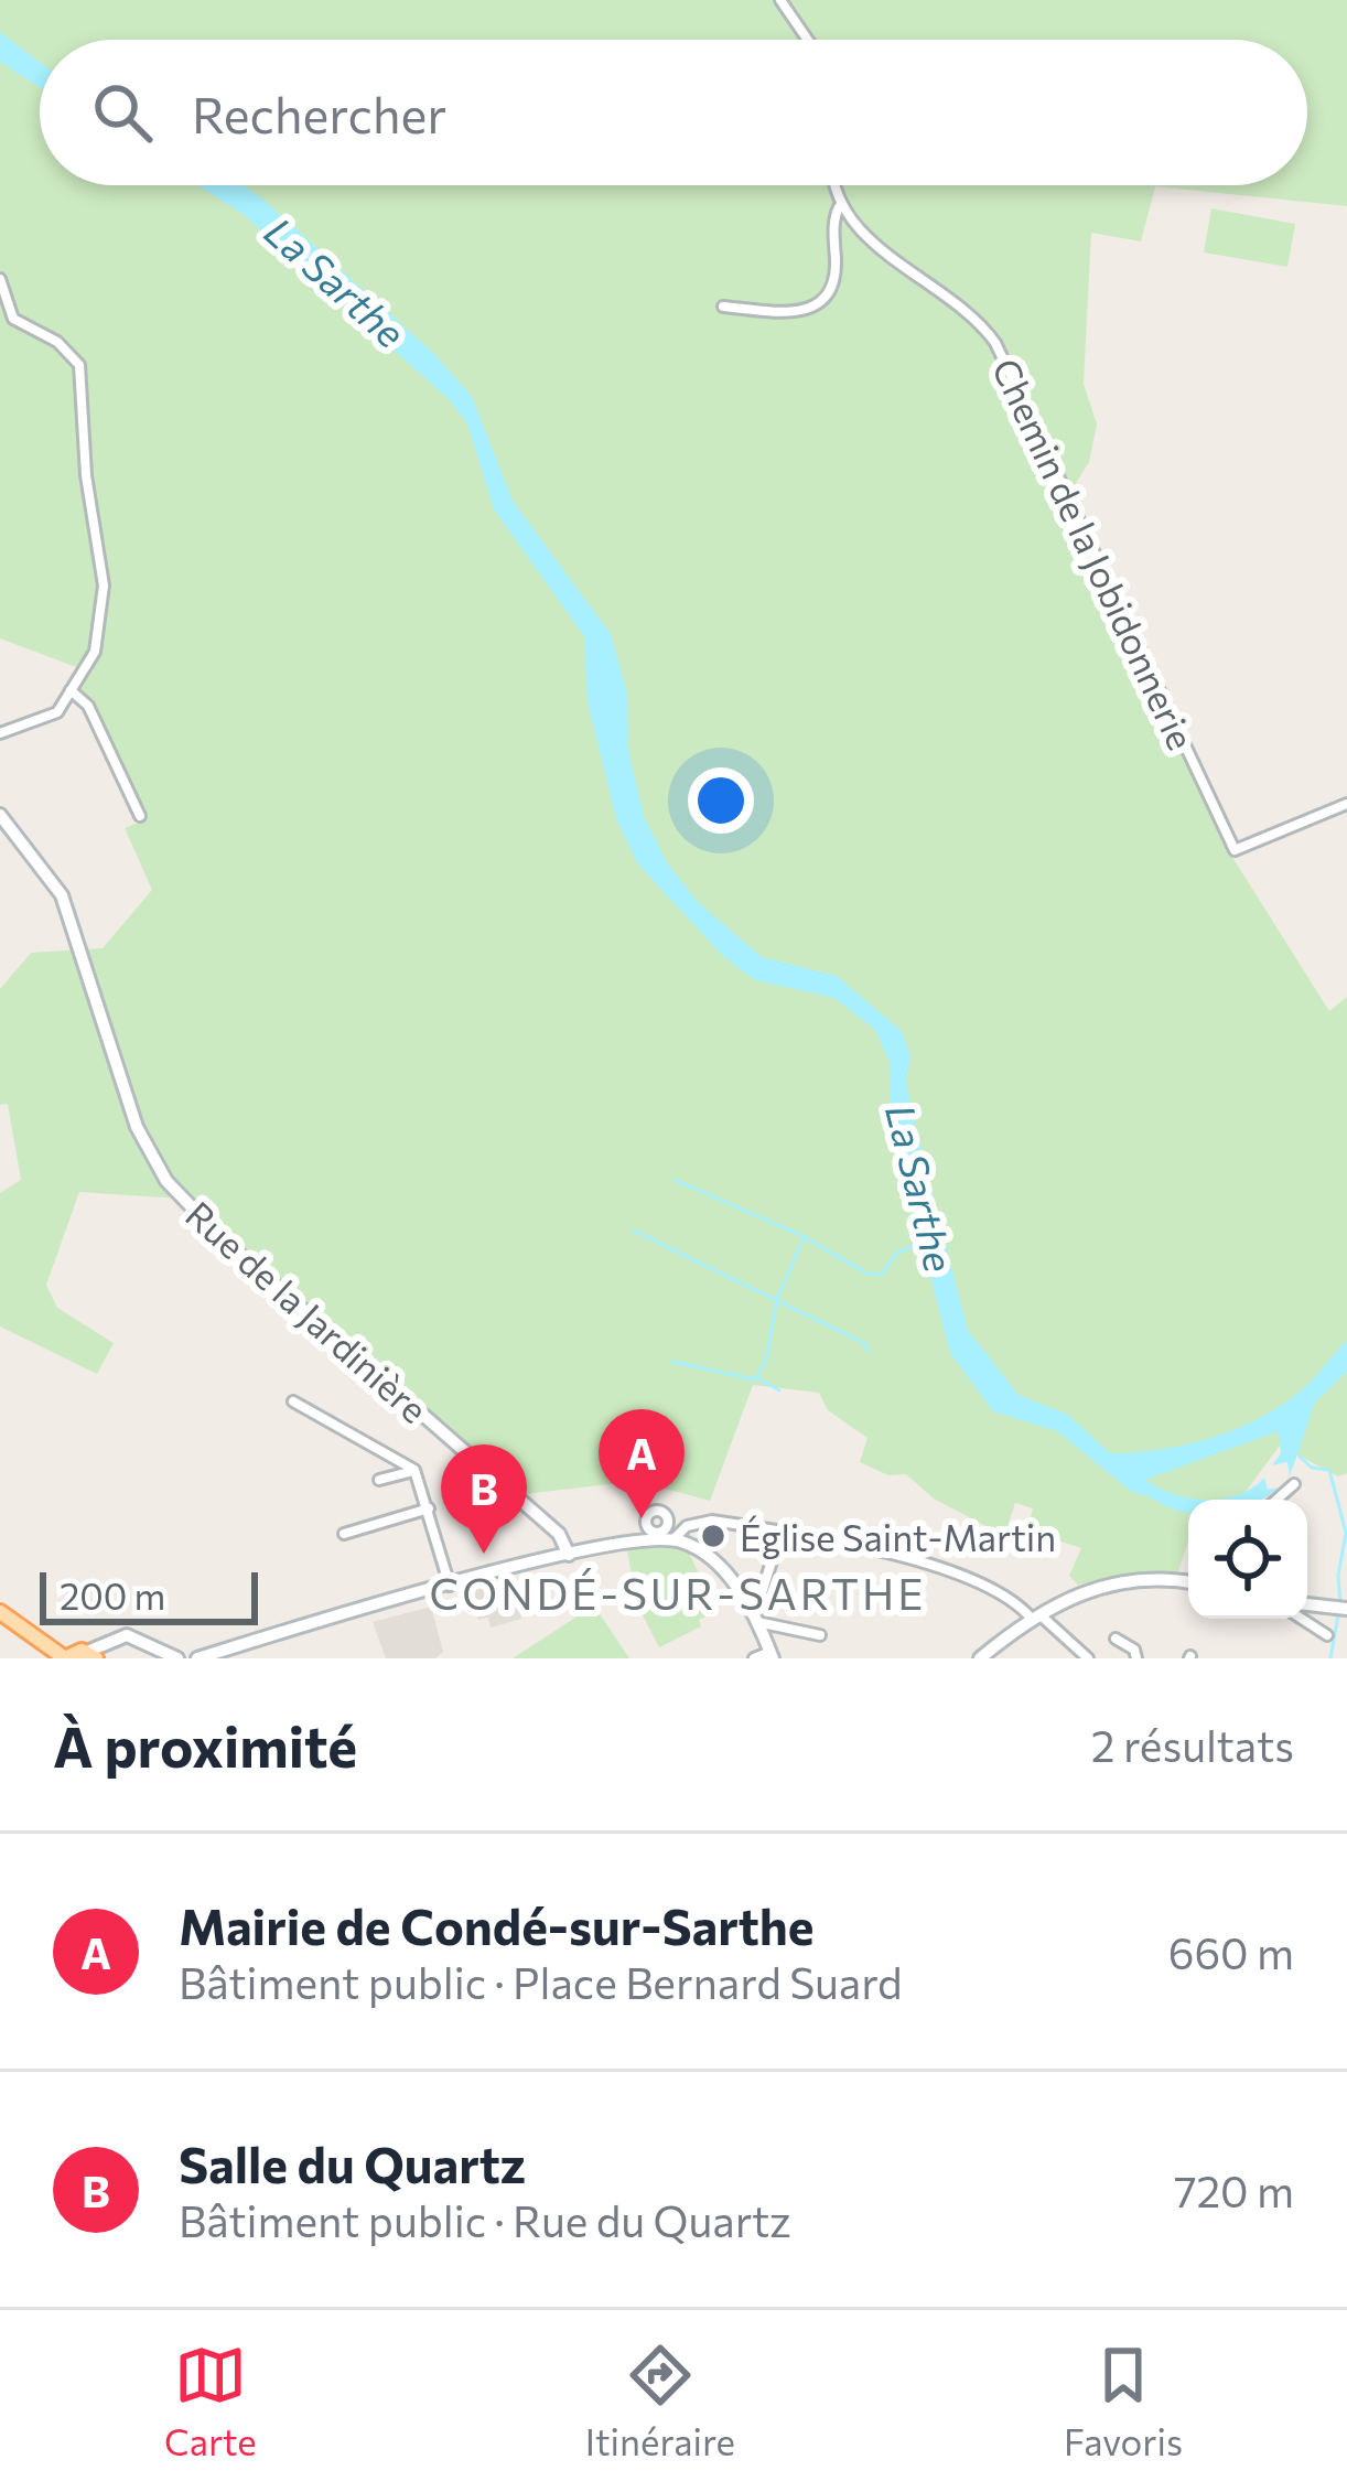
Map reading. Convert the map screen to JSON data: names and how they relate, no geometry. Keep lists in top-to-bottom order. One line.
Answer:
{"streets":{"street":["Chemin de la Jobidonnerie","Rue de la Jardinière"]},"districts":["CONDÉ-SUR-SARTHE"],"water":["La Sarthe"],"places":["Église Saint-Martin"],"scale_bar":"200 m","page":{"search":"Rechercher","pins":["A","B"],"scale":"200 m","heading":["À proximité","2 résultats"],"list":[{"mark":"A","name":"Mairie de Condé-sur-Sarthe","note":"Bâtiment public · Place Bernard Suard","value":"660 m"},{"mark":"B","name":"Salle du Quartz","note":"Bâtiment public · Rue du Quartz","value":"720 m"}],"nav":["Carte","Itinéraire","Favoris"]}}
